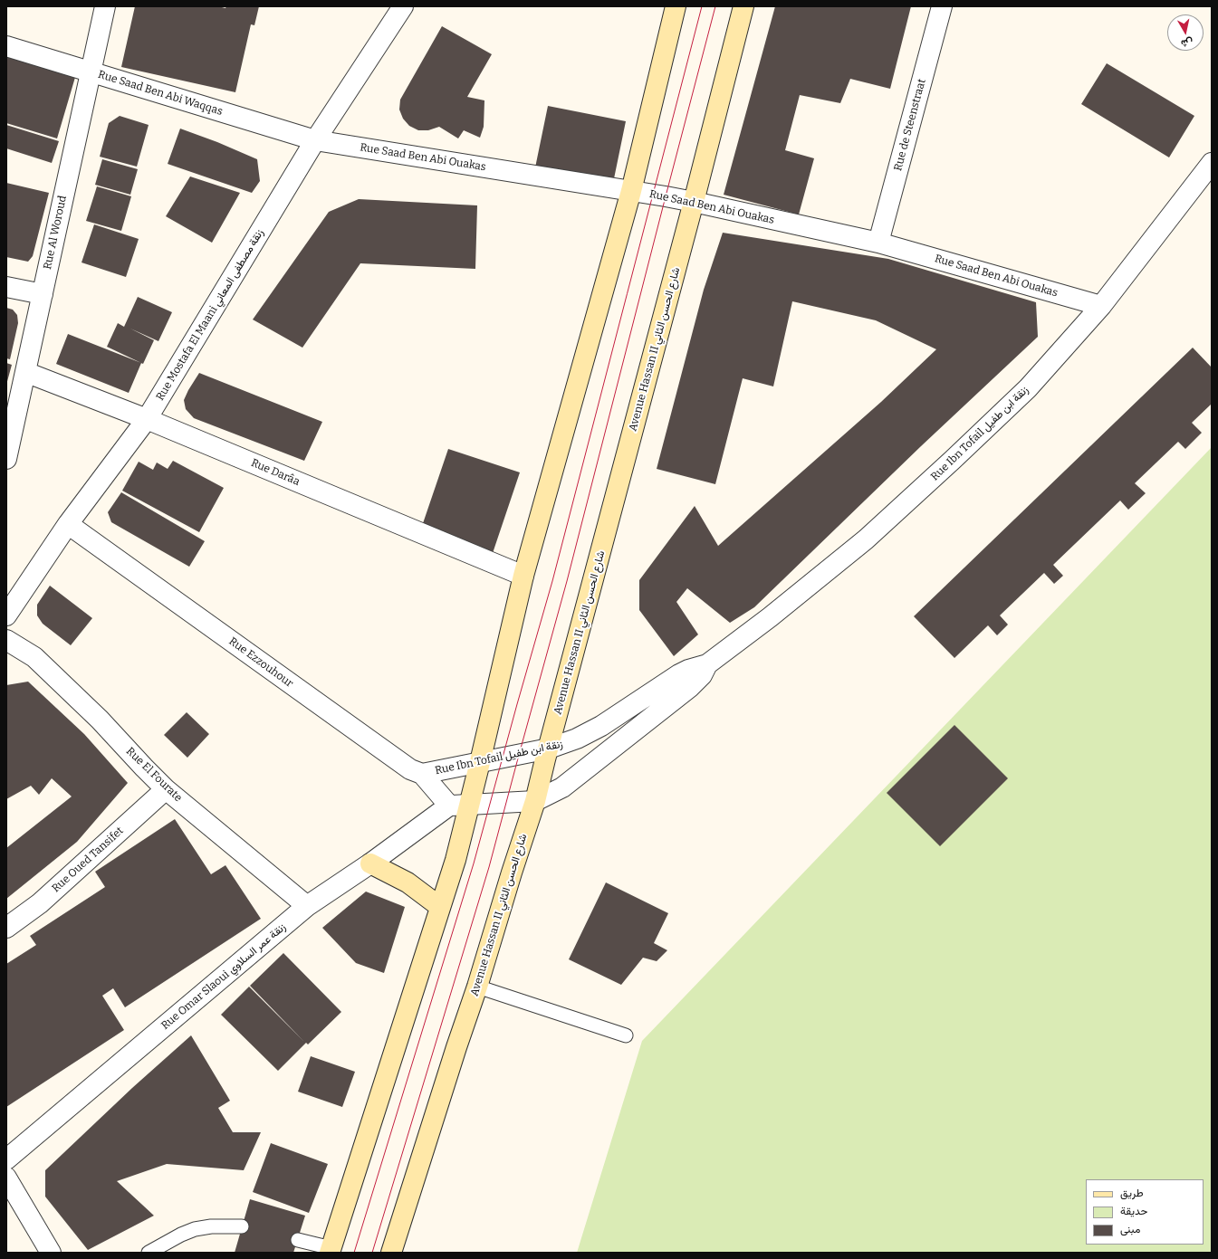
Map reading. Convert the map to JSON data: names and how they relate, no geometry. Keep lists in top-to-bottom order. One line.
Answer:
{"streets":{"main road":["Avenue Hassan II شارع الحسن الثاني"],"street":["Rue Saad Ben Abi Waqqas","Rue de Steenstraat","Rue Saad Ben Abi Ouakas","Rue Al Woroud","Rue Mostafa El Maani زنقة مصطفى المعاني","Rue Ibn Tofail زنقة ابن طفيل","Rue Darâa","Rue Ezzouhour","Rue El Fourate","Rue Oued Tansifet","Rue Omar Slaoui زنقة عمر السلاوي"]},"crossings":[["Rue Saad Ben Abi Waqqas","Rue Saad Ben Abi Ouakas"],["Rue Saad Ben Abi Waqqas","Rue Al Woroud"],["Rue Saad Ben Abi Waqqas","Rue Mostafa El Maani زنقة مصطفى المعاني"],["Rue de Steenstraat","Rue Saad Ben Abi Ouakas"],["Rue Saad Ben Abi Ouakas","Rue Mostafa El Maani زنقة مصطفى المعاني"],["Rue Saad Ben Abi Ouakas","Avenue Hassan II شارع الحسن الثاني"],["Rue Saad Ben Abi Ouakas","Rue Ibn Tofail زنقة ابن طفيل"],["Rue Al Woroud","Rue Darâa"],["Rue Mostafa El Maani زنقة مصطفى المعاني","Rue Darâa"],["Rue Mostafa El Maani زنقة مصطفى المعاني","Rue Ezzouhour"],["Avenue Hassan II شارع الحسن الثاني","Rue Ibn Tofail زنقة ابن طفيل"],["Rue Ibn Tofail زنقة ابن طفيل","Rue Ezzouhour"],["Rue Ezzouhour","Rue Omar Slaoui زنقة عمر السلاوي"],["Rue El Fourate","Rue Oued Tansifet"],["Rue El Fourate","Rue Omar Slaoui زنقة عمر السلاوي"]],"legend":["طريق","حديقة","مبنى"],"north":"bottom"}
